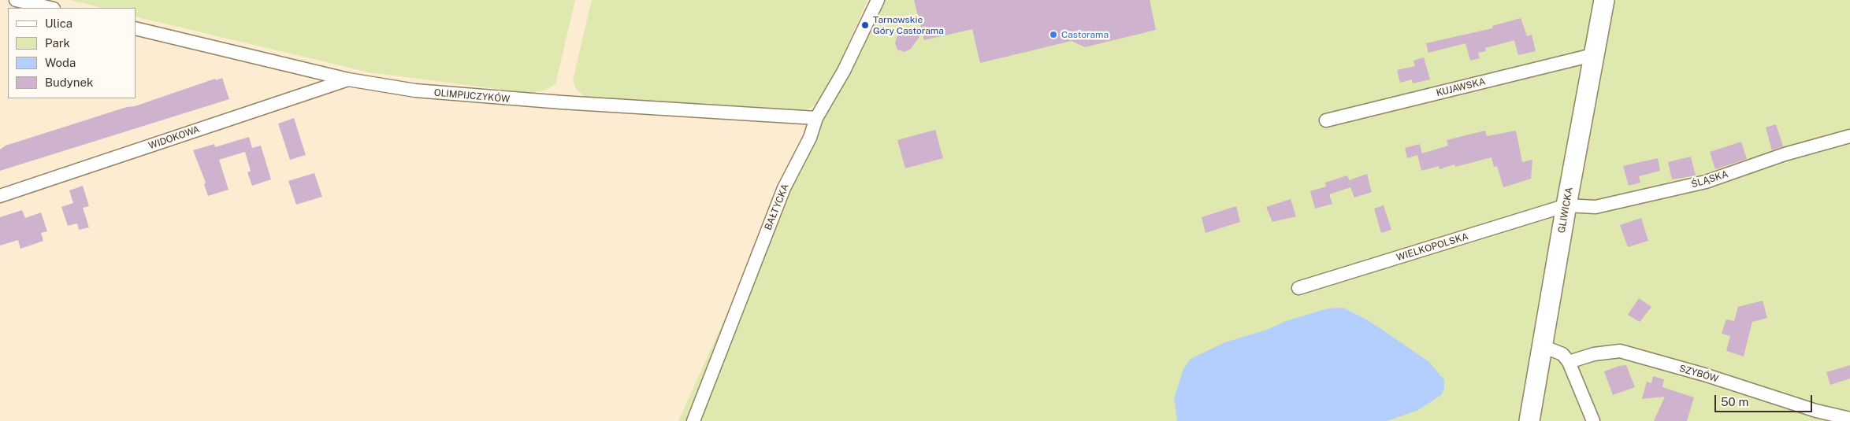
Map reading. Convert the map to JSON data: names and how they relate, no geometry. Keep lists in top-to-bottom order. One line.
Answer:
{"streets":{"main road":["GLIWICKA"],"street":["KUJAWSKA","OLIMPIJCZYKÓW","WIDOKOWA","ŚLĄSKA","BAŁTYCKA","WIELKOPOLSKA","SZYBÓW"]},"crossings":[["KUJAWSKA","GLIWICKA"],["OLIMPIJCZYKÓW","WIDOKOWA"],["OLIMPIJCZYKÓW","BAŁTYCKA"],["ŚLĄSKA","GLIWICKA"],["ŚLĄSKA","WIELKOPOLSKA"],["GLIWICKA","WIELKOPOLSKA"]],"places":["Tarnowskie Góry Castorama","Castorama"],"legend":["Ulica","Park","Woda","Budynek"],"scale_bar":"50 m"}
